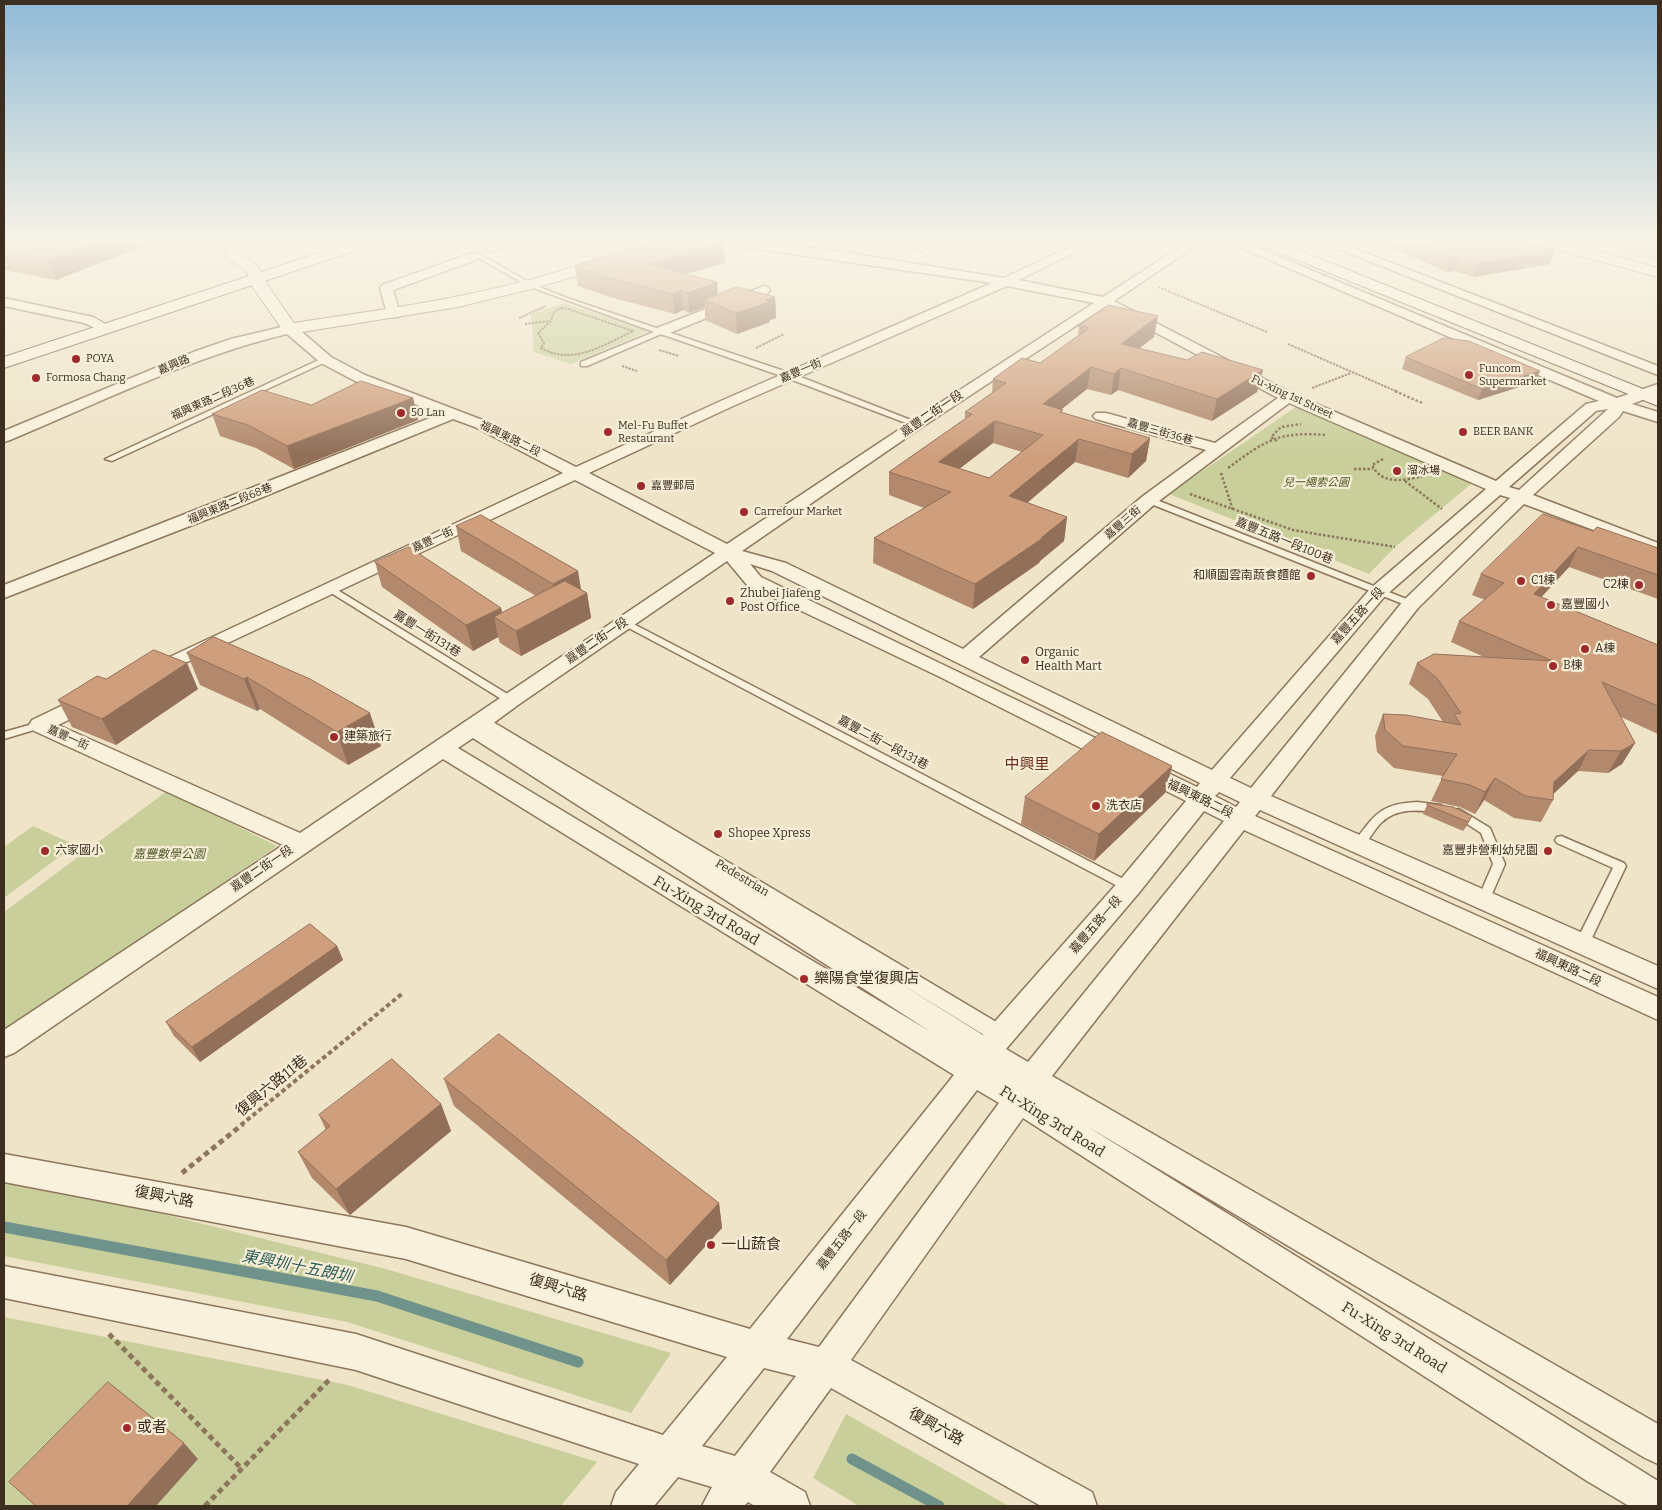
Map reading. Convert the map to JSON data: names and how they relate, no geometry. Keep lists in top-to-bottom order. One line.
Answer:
{"streets":{"main road":["嘉興路"],"street":["嘉豐一街","Fu-xing 1st Street","嘉豐二街一段","嘉豐三街36巷","福興東路二段","福興東路二段68巷","嘉豐三街","嘉豐五路一段","Fu-Xing 3rd Road","復興六路"],"lane":["福興東路二段36巷","嘉豐五路一段100巷","嘉豐一街131巷","嘉豐二街一段131巷"],"path":["復興六路11巷"]},"crossings":[["嘉興路","福興東路二段"],["嘉豐一街","嘉豐二街一段"],["嘉豐一街","福興東路二段"],["嘉豐一街","嘉豐一街131巷"],["Fu-xing 1st Street","嘉豐三街"],["Fu-xing 1st Street","嘉豐五路一段"],["福興東路二段36巷","福興東路二段"],["嘉豐二街一段","福興東路二段"],["嘉豐二街一段","嘉豐一街131巷"],["嘉豐二街一段","嘉豐二街一段131巷"],["嘉豐二街一段","Fu-Xing 3rd Road"],["嘉豐三街36巷","嘉豐三街"],["福興東路二段","福興東路二段68巷"],["福興東路二段","嘉豐三街"],["福興東路二段","嘉豐五路一段"],["嘉豐三街","嘉豐五路一段100巷"],["嘉豐五路一段100巷","嘉豐五路一段"],["嘉豐五路一段","嘉豐二街一段131巷"],["嘉豐五路一段","Fu-Xing 3rd Road"],["嘉豐五路一段","復興六路"],["復興六路11巷","復興六路"]],"districts":["中興里"],"water":["東興圳十五朗圳"],"parks":["兒一繩索公園","嘉豐數學公園"],"places":["POYA","Funcom Supermarket","Formosa Chang","50 Lan","Mel-Fu Buffet Restaurant","BEER BANK","溜冰場","嘉豐郵局","Carrefour Market","和順園雲南蔬食麵館","C1棟","C2棟","Zhubei Jiafeng Post Office","嘉豐國小","A棟","Organic Health Mart","B棟","建築旅行","洗衣店","Shopee Xpress","六家國小","嘉豐非營利幼兒園","樂陽食堂復興店","一山蔬食","或者"]}
